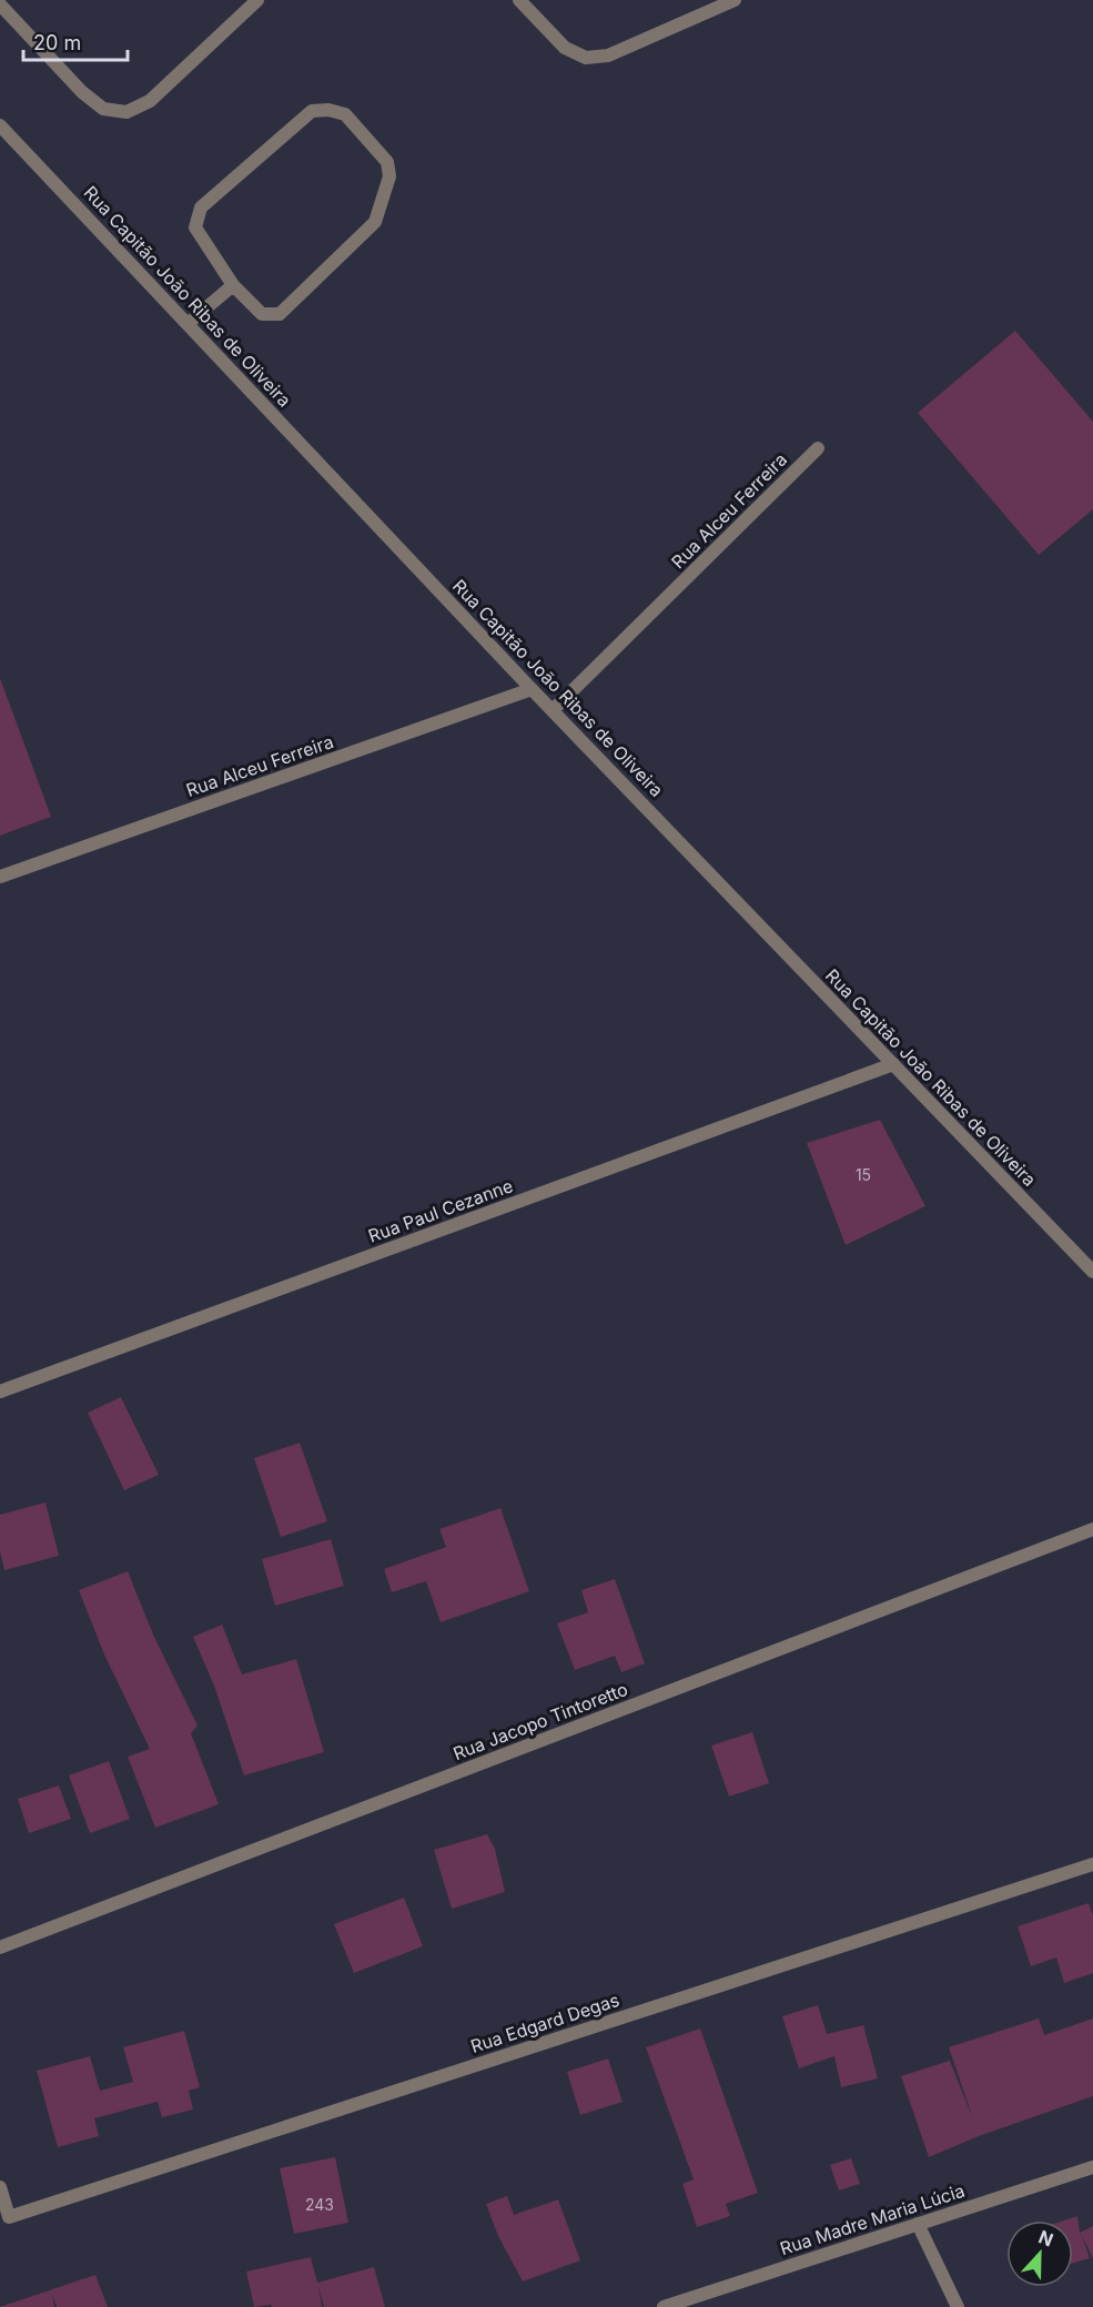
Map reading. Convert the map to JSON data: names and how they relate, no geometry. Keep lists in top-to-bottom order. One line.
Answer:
{"streets":{"street":["Rua Capitão João Ribas de Oliveira","Rua Alceu Ferreira","Rua Paul Cezanne","Rua Jacopo Tintoretto","Rua Edgard Degas","Rua Madre Maria Lúcia"]},"crossings":[["Rua Capitão João Ribas de Oliveira","Rua Alceu Ferreira"],["Rua Capitão João Ribas de Oliveira","Rua Paul Cezanne"]],"house_numbers":["15","243"],"scale_bar":"20 m","north":"top"}
